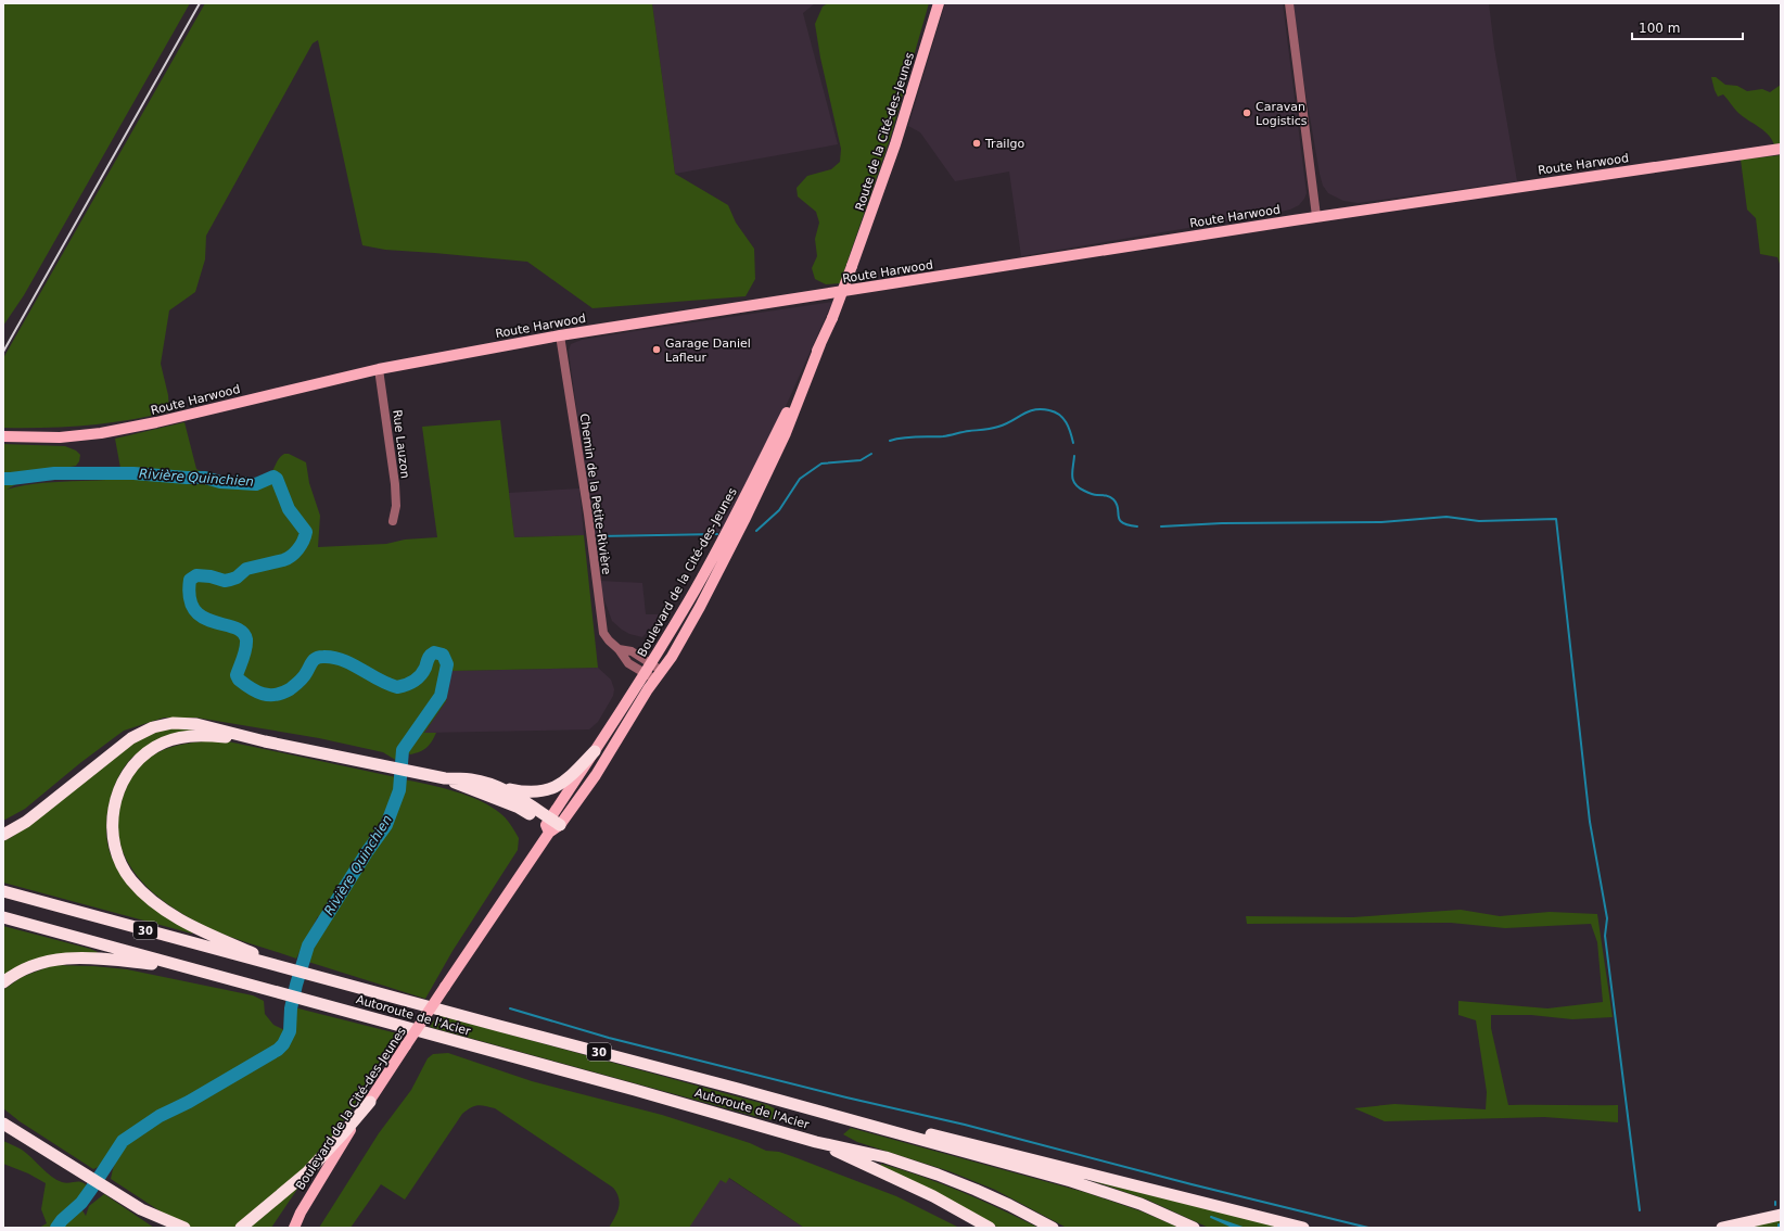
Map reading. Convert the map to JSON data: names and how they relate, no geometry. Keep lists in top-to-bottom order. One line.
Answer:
{"streets":{"highway":["30","Autoroute de l'Acier"],"main road":["Route de la Cité-des-Jeunes","Route Harwood","Boulevard de la Cité-des-Jeunes"],"street":["Rue Lauzon","Chemin de la Petite-Rivière"]},"crossings":[["Route de la Cité-des-Jeunes","Boulevard de la Cité-des-Jeunes"],["Route Harwood","Rue Lauzon"],["Route Harwood","Chemin de la Petite-Rivière"],["Chemin de la Petite-Rivière","Boulevard de la Cité-des-Jeunes"]],"water":["Rivière Quinchien"],"places":["Caravan Logistics","Trailgo","Garage Daniel Lafleur"],"scale_bar":"100 m"}
